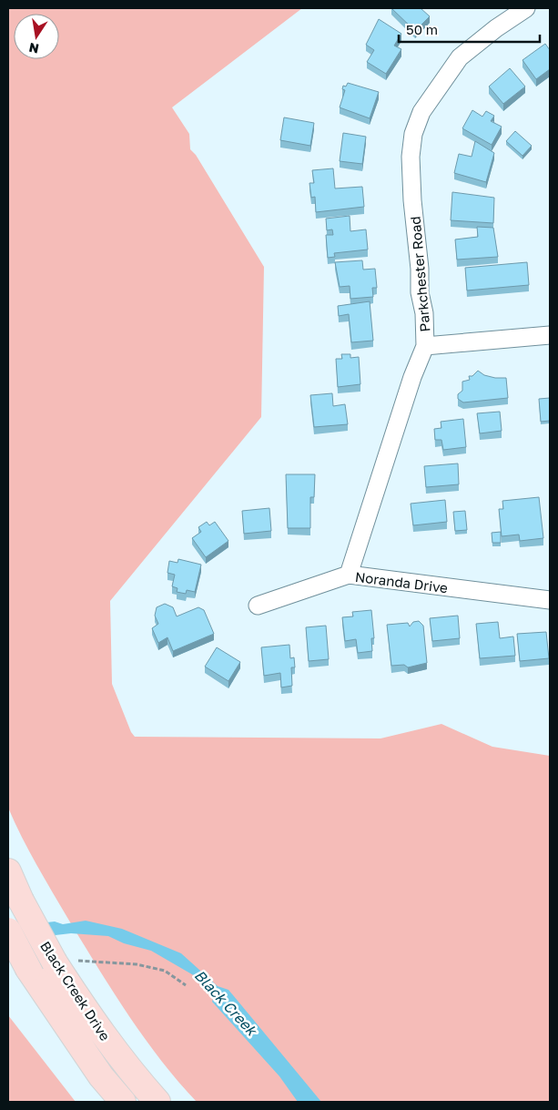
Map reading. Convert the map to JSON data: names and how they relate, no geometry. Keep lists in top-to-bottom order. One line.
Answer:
{"streets":{"main road":["Black Creek Drive"],"street":["Parkchester Road","Noranda Drive"]},"crossings":[["Parkchester Road","Noranda Drive"]],"water":["Black Creek"],"scale_bar":"50 m","north":"bottom"}
